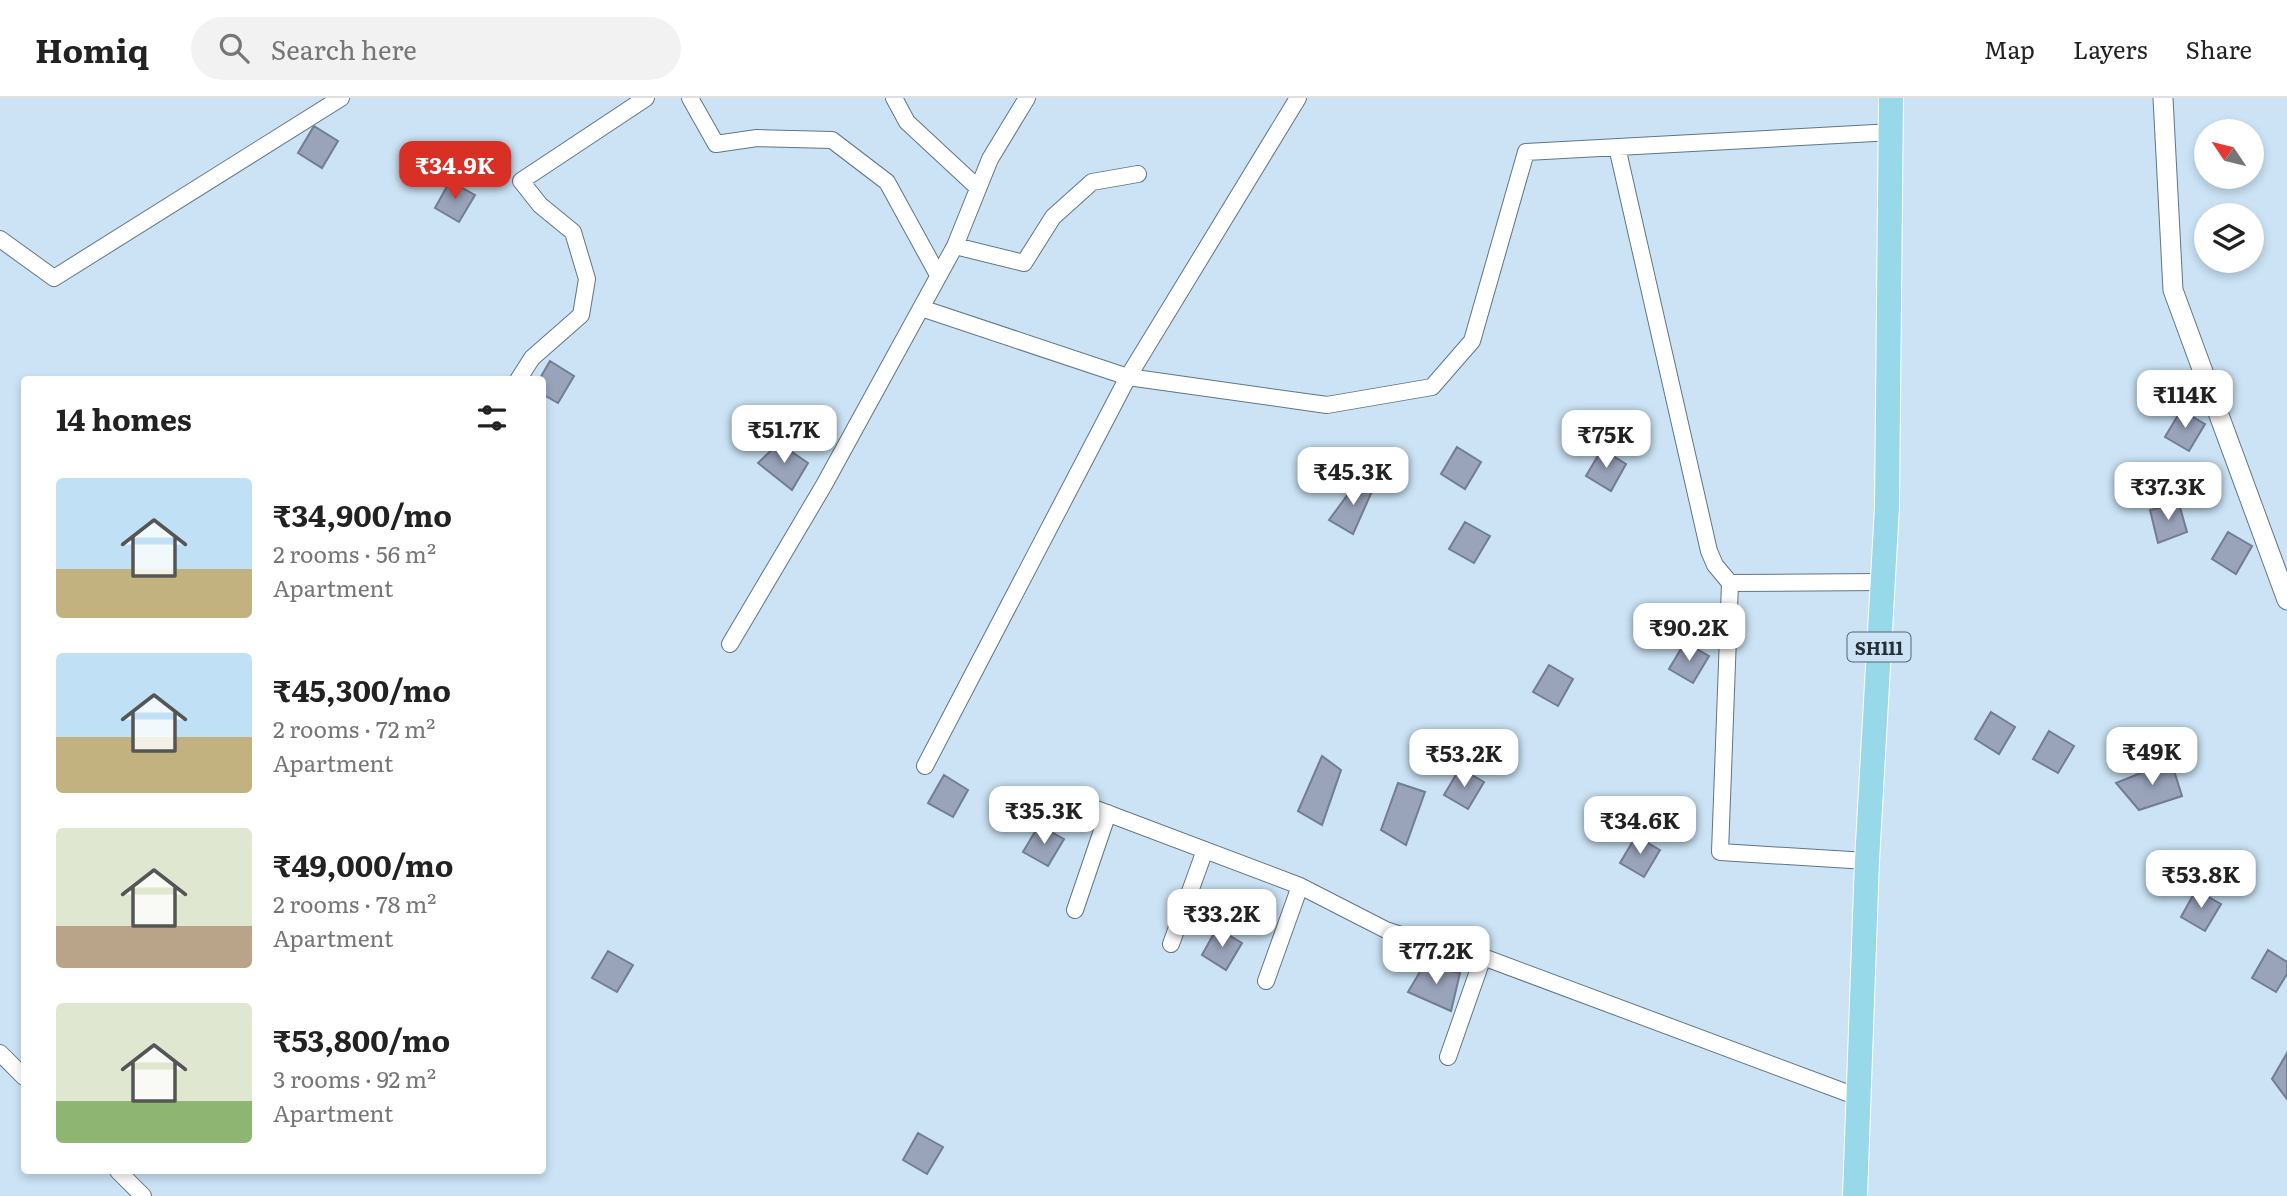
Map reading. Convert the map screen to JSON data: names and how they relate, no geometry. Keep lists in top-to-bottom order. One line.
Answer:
{"streets":{"main road":["SH111"]},"north":"top left","page":{"header":"Homiq","search":"Search here","nav":["Map","Layers","Share"],"price":["₹34.9K","₹114K","₹51.7K","₹75K","₹45.3K","₹37.3K","₹90.2K","₹49K","₹53.2K","₹35.3K","₹34.6K","₹53.8K","₹33.2K","₹77.2K"],"heading":"14 homes","list":[{"name":"₹34,900/mo","note":"2 rooms · 56 m² · Apartment"},{"name":"₹45,300/mo","note":"2 rooms · 72 m² · Apartment"},{"name":"₹49,000/mo","note":"2 rooms · 78 m² · Apartment"},{"name":"₹53,800/mo","note":"3 rooms · 92 m² · Apartment"}]}}
